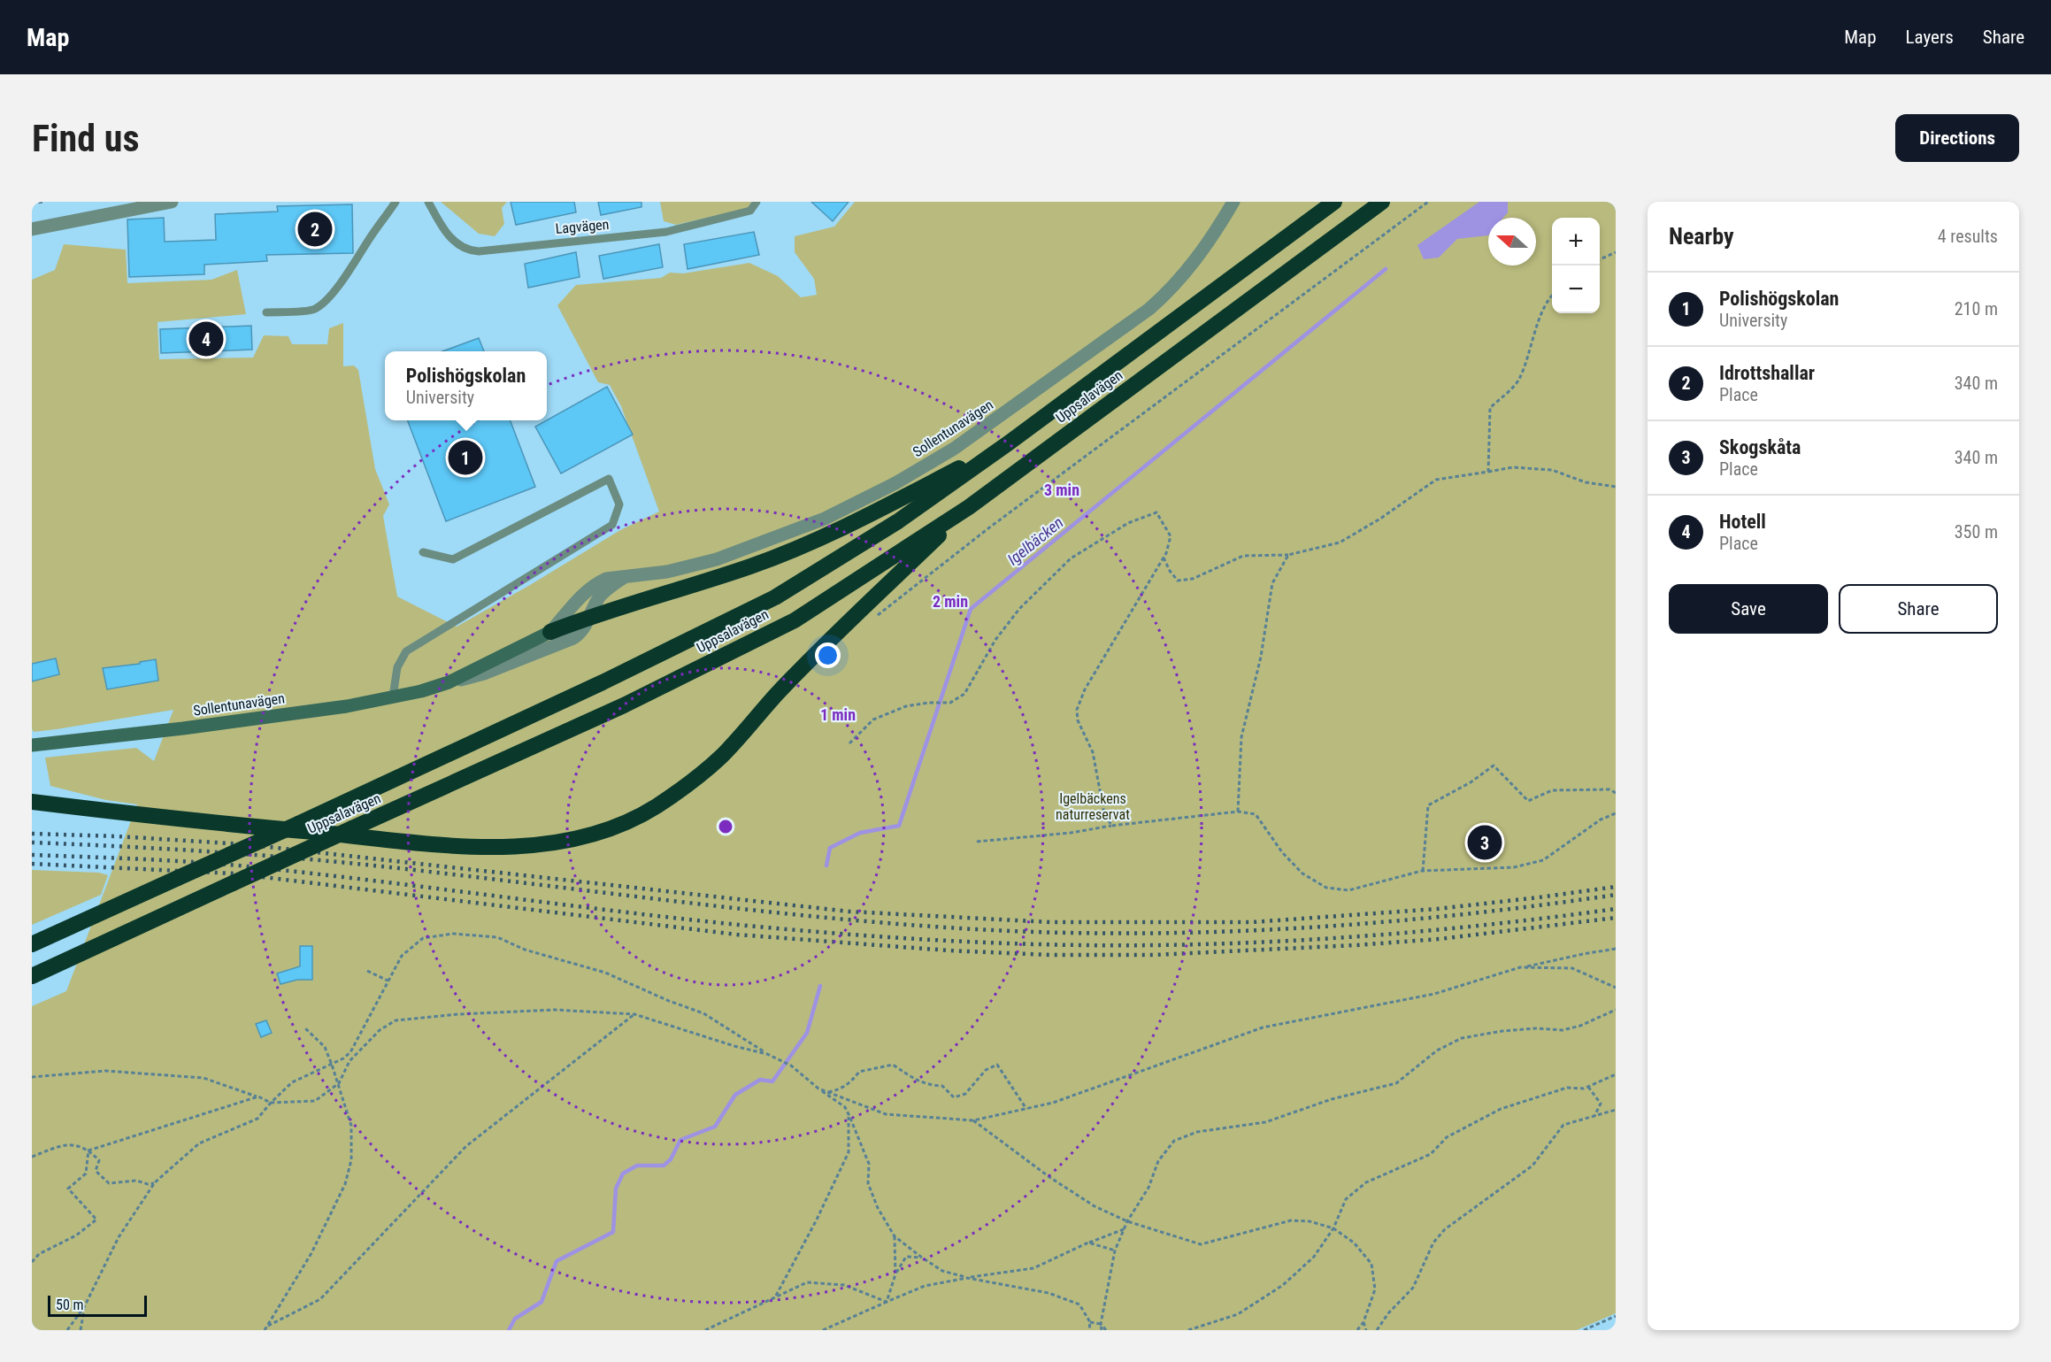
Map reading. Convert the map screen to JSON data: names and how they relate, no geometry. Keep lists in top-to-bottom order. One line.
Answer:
{"streets":{"highway":["Uppsalavägen"],"street":["Sollentunavägen"],"lane":["Lagvägen"]},"water":["Igelbäcken"],"parks":["Igelbäckens naturreservat"],"scale_bar":"50 m","north":"left","page":{"header":"Map","nav":["Map","Layers","Share"],"buttons":["Directions",["Save","Share"]],"title":"Find us","heading":["Nearby","4 results"],"pins":["2","4","1","3"],"map_buttons":["+","−"],"list":[{"mark":"1","name":"Polishögskolan","note":"University","value":"210 m"},{"mark":"2","name":"Idrottshallar","note":"Place","value":"340 m"},{"mark":"3","name":"Skogskåta","note":"Place","value":"340 m"},{"mark":"4","name":"Hotell","note":"Place","value":"350 m"}],"popup":["Polishögskolan","University"],"scale":"50 m"},"rings":["3 min","2 min","1 min"]}
